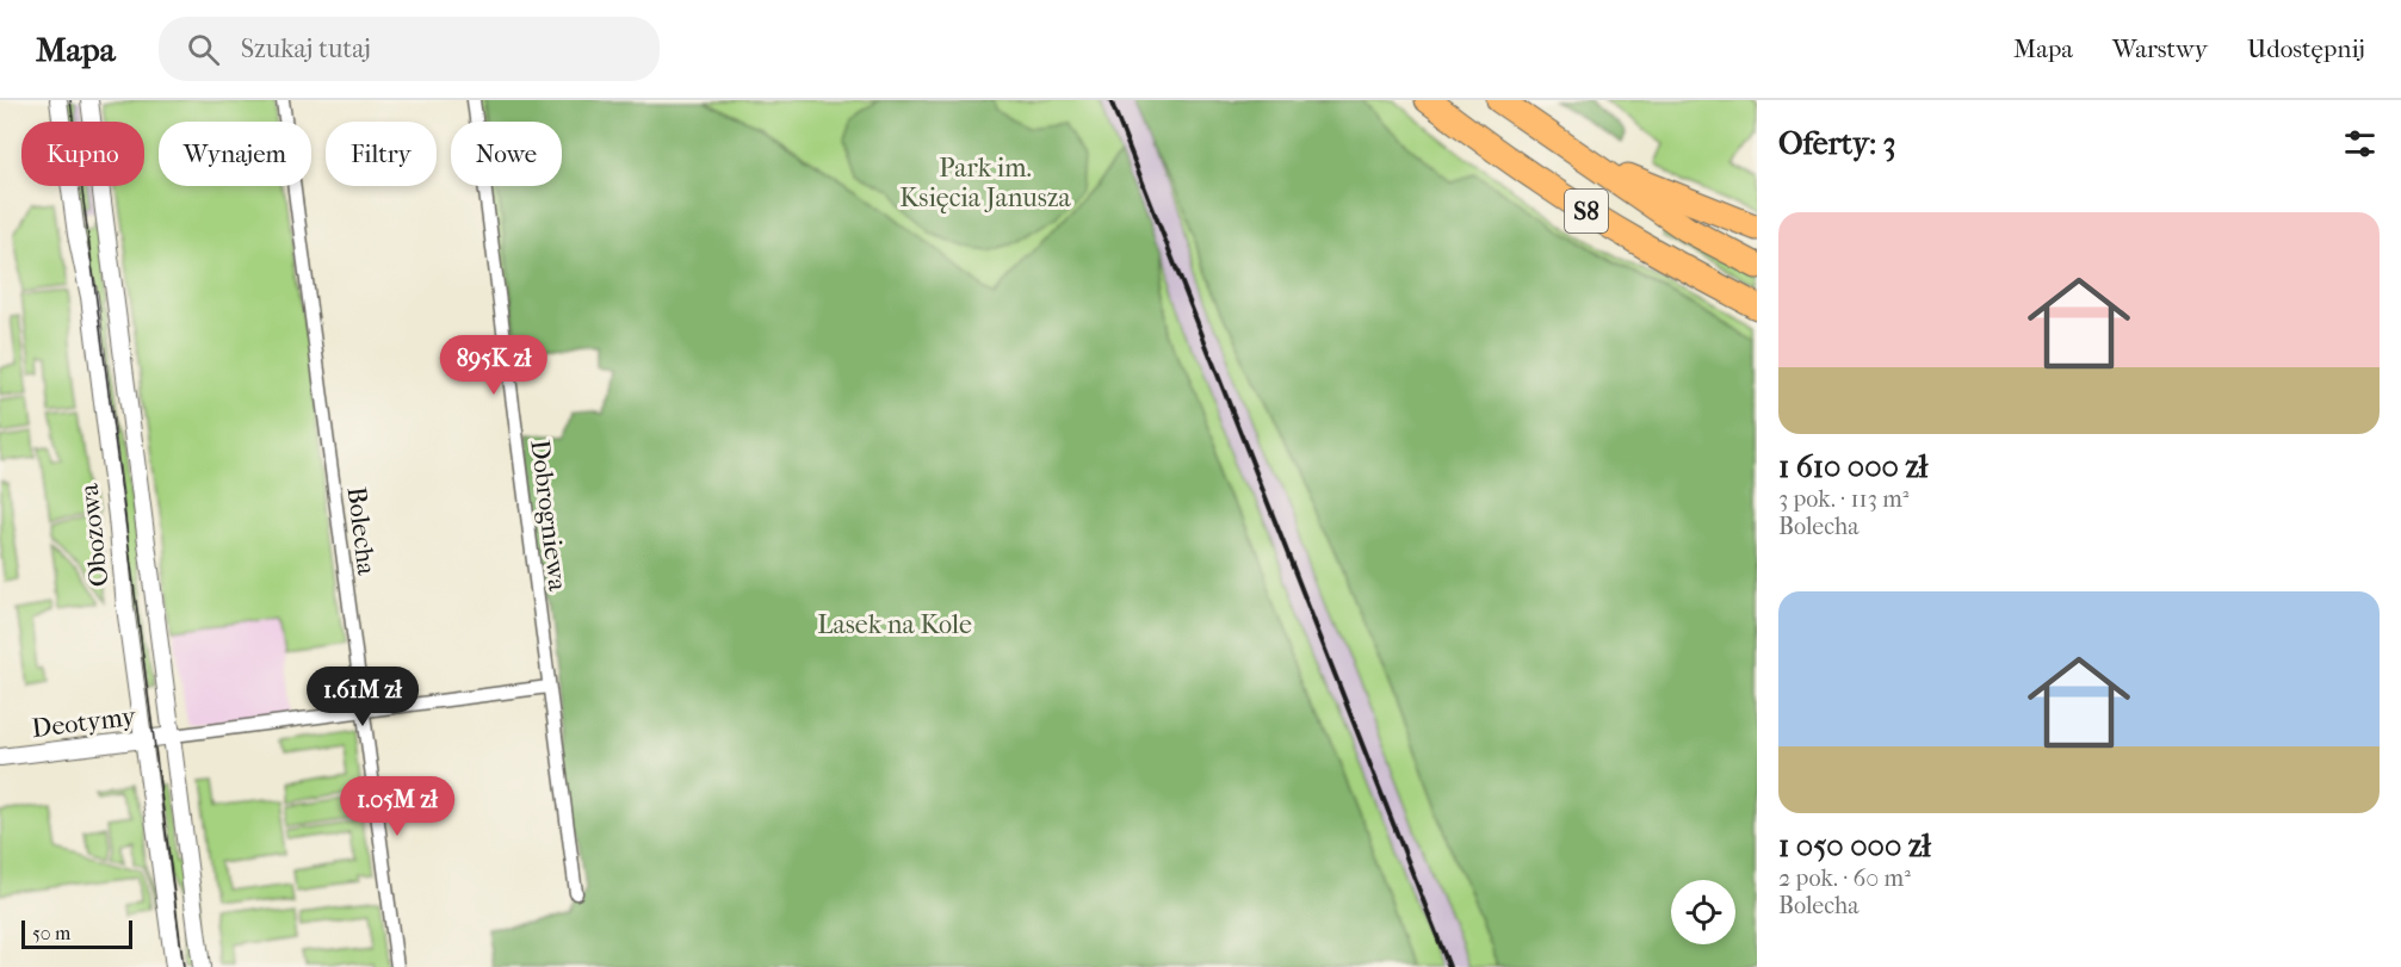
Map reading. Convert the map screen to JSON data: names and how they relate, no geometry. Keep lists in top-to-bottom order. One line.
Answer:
{"streets":{"highway":["S8"],"street":["Dobrogniewa","Bolecha","Obozowa","Deotymy"]},"crossings":[["Obozowa","Deotymy"]],"parks":["Park im. Księcia Janusza","Lasek na Kole"],"scale_bar":"50 m","page":{"header":"Mapa","search":"Szukaj tutaj","nav":["Mapa","Warstwy","Udostępnij"],"heading":"Oferty: 3","chip":["Kupno","Wynajem","Filtry","Nowe"],"list":[{"name":"1 610 000 zł","note":"3 pok. · 113 m² · Bolecha"},{"name":"1 050 000 zł","note":"2 pok. · 60 m² · Bolecha"}],"price":["895K zł","1.61M zł","1.05M zł"],"scale":"50 m"}}
